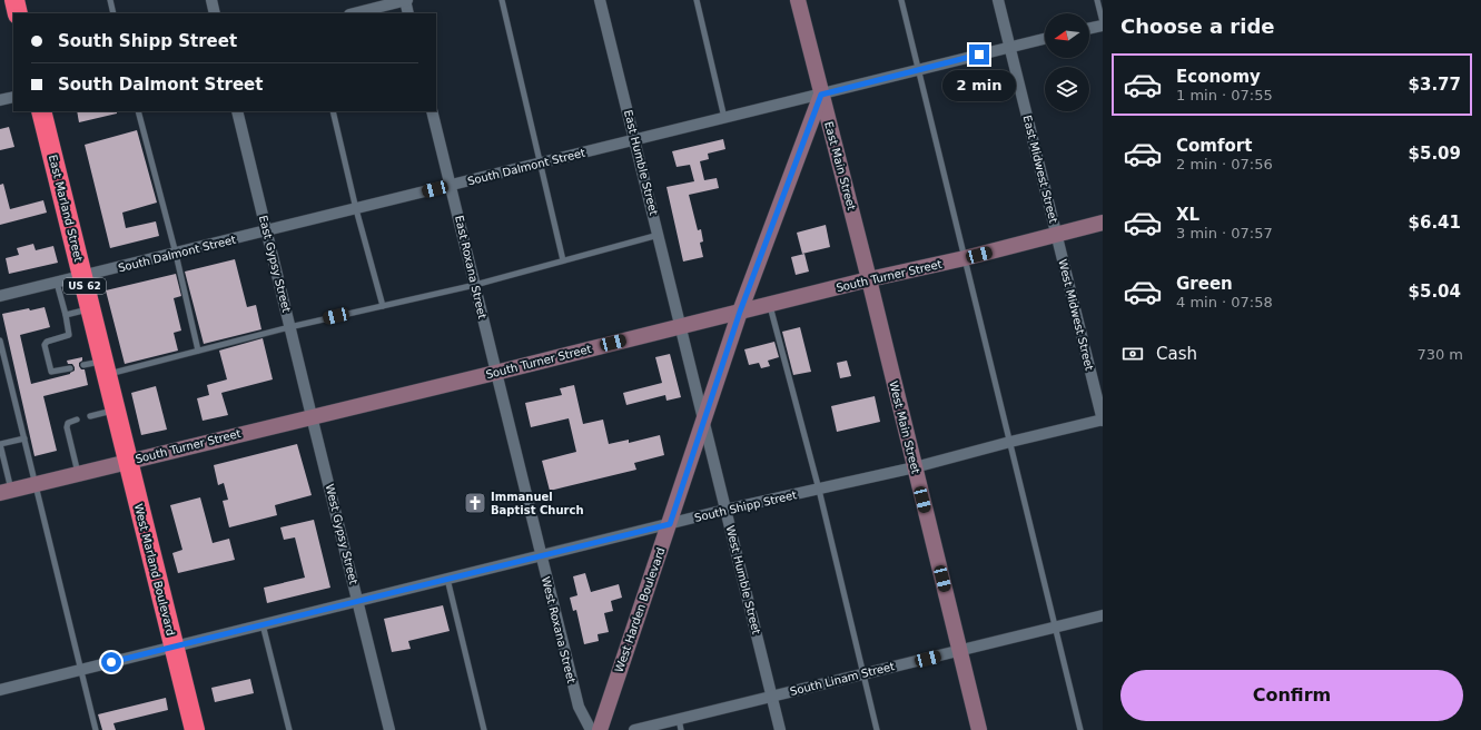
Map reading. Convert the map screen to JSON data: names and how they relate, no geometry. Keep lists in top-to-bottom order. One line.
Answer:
{"streets":{"highway":["East Marland Street","US 62","West Marland Boulevard"],"street":["East Humble Street","East Main Street","South Dalmont Street","East Midwest Street","East Gypsy Street","East Roxana Street","South Turner Street","West Midwest Street","West Main Street","South Shipp Street","West Gypsy Street","West Humble Street","West Harden Boulevard","West Roxana Street","South Linam Street"]},"crossings":[["East Humble Street","South Dalmont Street"],["East Humble Street","South Turner Street"],["East Humble Street","West Humble Street"],["East Main Street","South Dalmont Street"],["East Main Street","South Turner Street"],["East Main Street","West Main Street"],["East Main Street","West Harden Boulevard"],["South Dalmont Street","East Midwest Street"],["South Dalmont Street","East Marland Street"],["South Dalmont Street","East Gypsy Street"],["South Dalmont Street","East Roxana Street"],["South Dalmont Street","West Harden Boulevard"],["East Midwest Street","South Turner Street"],["East Midwest Street","West Midwest Street"],["East Marland Street","South Turner Street"],["East Marland Street","West Marland Boulevard"],["East Gypsy Street","South Turner Street"],["East Gypsy Street","West Gypsy Street"],["East Roxana Street","South Turner Street"],["East Roxana Street","West Roxana Street"],["South Turner Street","West Midwest Street"],["South Turner Street","West Main Street"],["South Turner Street","West Gypsy Street"],["South Turner Street","West Marland Boulevard"],["South Turner Street","West Humble Street"],["South Turner Street","West Harden Boulevard"],["South Turner Street","West Roxana Street"],["West Midwest Street","South Shipp Street"],["West Main Street","South Shipp Street"],["West Main Street","South Linam Street"],["South Shipp Street","West Gypsy Street"],["South Shipp Street","West Marland Boulevard"],["South Shipp Street","West Humble Street"],["South Shipp Street","West Harden Boulevard"],["South Shipp Street","West Roxana Street"],["West Humble Street","West Harden Boulevard"],["West Humble Street","South Linam Street"]],"places":{"church":["Immanuel Baptist Church"]},"north":"left","page":{"heading":"Choose a ride","banner":["South Shipp Street","South Dalmont Street"],"list":[{"name":"Economy","note":"1 min · 07:55","value":"$3.77"},{"name":"Comfort","note":"2 min · 07:56","value":"$5.09"},{"name":"XL","note":"3 min · 07:57","value":"$6.41"},{"name":"Green","note":"4 min · 07:58","value":"$5.04"}],"bubble":"2 min","pay":["Cash","730 m"],"buttons":"Confirm"}}
